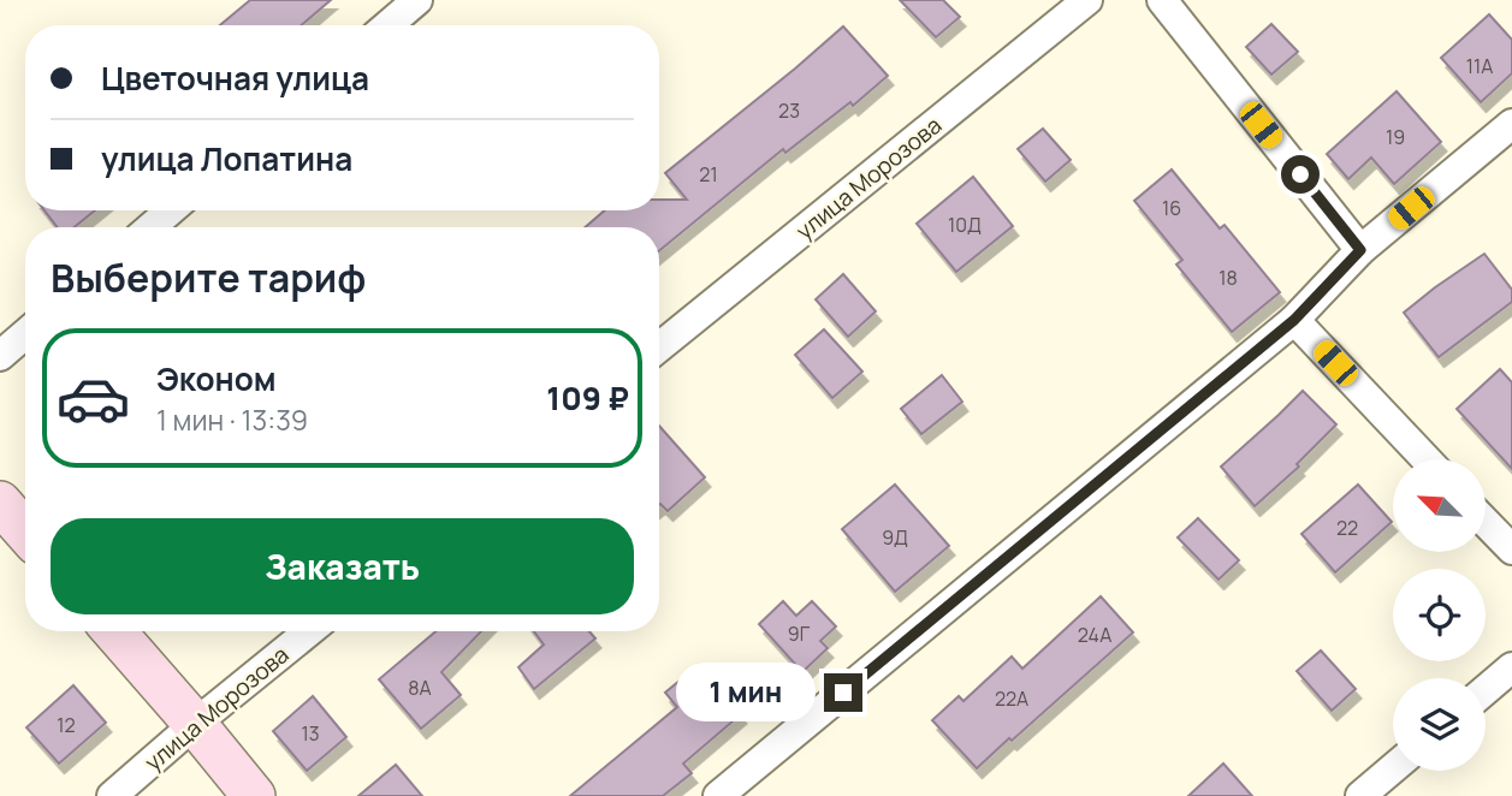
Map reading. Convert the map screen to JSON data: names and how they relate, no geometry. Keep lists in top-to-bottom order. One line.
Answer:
{"streets":{"street":["улица Морозова"]},"house_numbers":["11А","23","19","21","16","10Д","18","22","9Д","9Г","24А","8А","22А","12","13"],"north":"top left","page":{"banner":["Цветочная улица","улица Лопатина"],"heading":"Выберите тариф","list":[{"name":"Эконом","note":"1 мин · 13:39","value":"109 ₽"}],"buttons":"Заказать","bubble":"1 мин"}}
